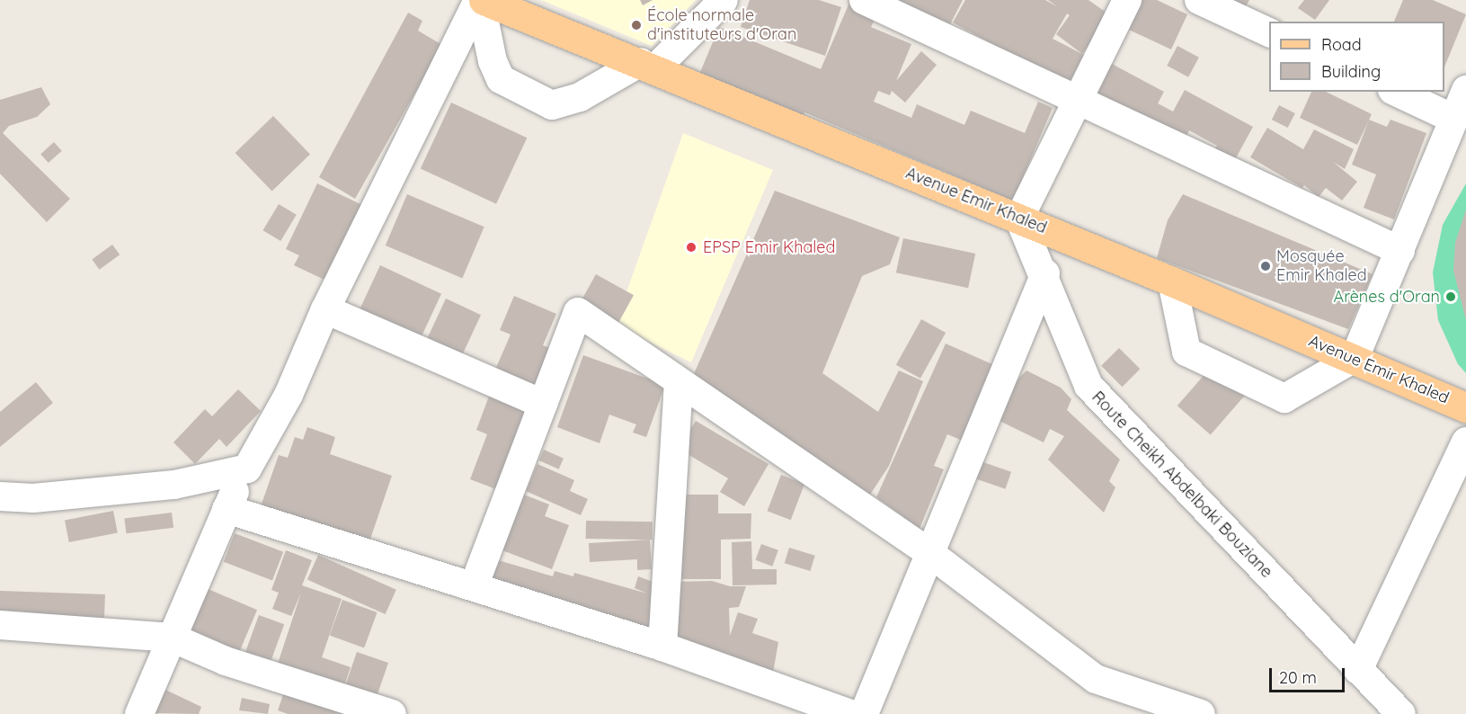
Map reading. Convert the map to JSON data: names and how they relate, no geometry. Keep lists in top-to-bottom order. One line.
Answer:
{"streets":{"main road":["Avenue Emir Khaled"],"street":["Route Cheikh Abdelbaki Bouziane"]},"crossings":[["Avenue Emir Khaled","Route Cheikh Abdelbaki Bouziane"]],"places":["École normale d'instituteurs d'Oran","EPSP Emir Khaled","Mosquée Emir Khaled","Arènes d'Oran"],"legend":["Road","Building"],"scale_bar":"20 m"}
